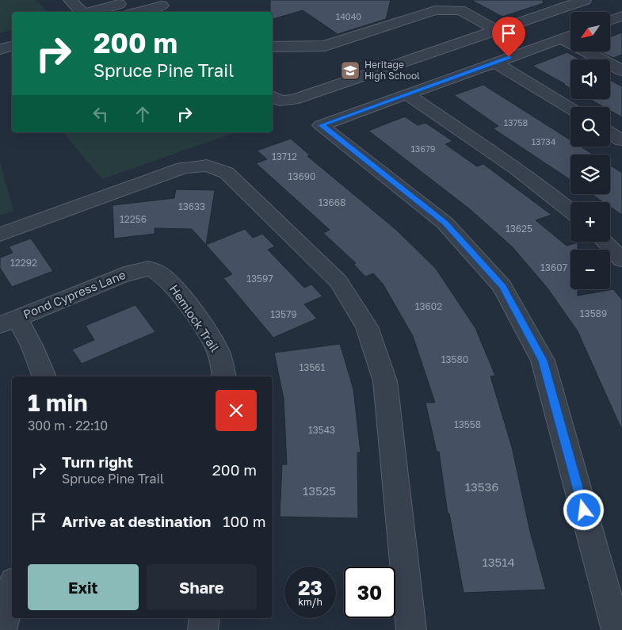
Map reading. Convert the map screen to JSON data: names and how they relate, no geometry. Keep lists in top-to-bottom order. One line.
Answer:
{"streets":{"street":["Pond Cypress Lane","Hemlock Trail"]},"crossings":[["Pond Cypress Lane","Hemlock Trail"]],"places":{"school or university":["Heritage High School"]},"house_numbers":["14040","13758","13734","13679","13712","13690","13668","13633","12256","13625","12292","13607","13597","13602","13589","13579","13580","13561","13558","13543","13536","13525","13514"],"north":"bottom left","page":{"map_buttons":["+","−"],"turn":["200 m","Spruce Pine Trail"],"heading":["1 min","300 m · 22:10"],"list":[{"name":"Turn right","note":"Spruce Pine Trail","value":"200 m"},{"name":"Arrive at destination","value":"100 m"}],"buttons":["Exit","Share"],"speed":"23 km/h","limit":"30"}}
